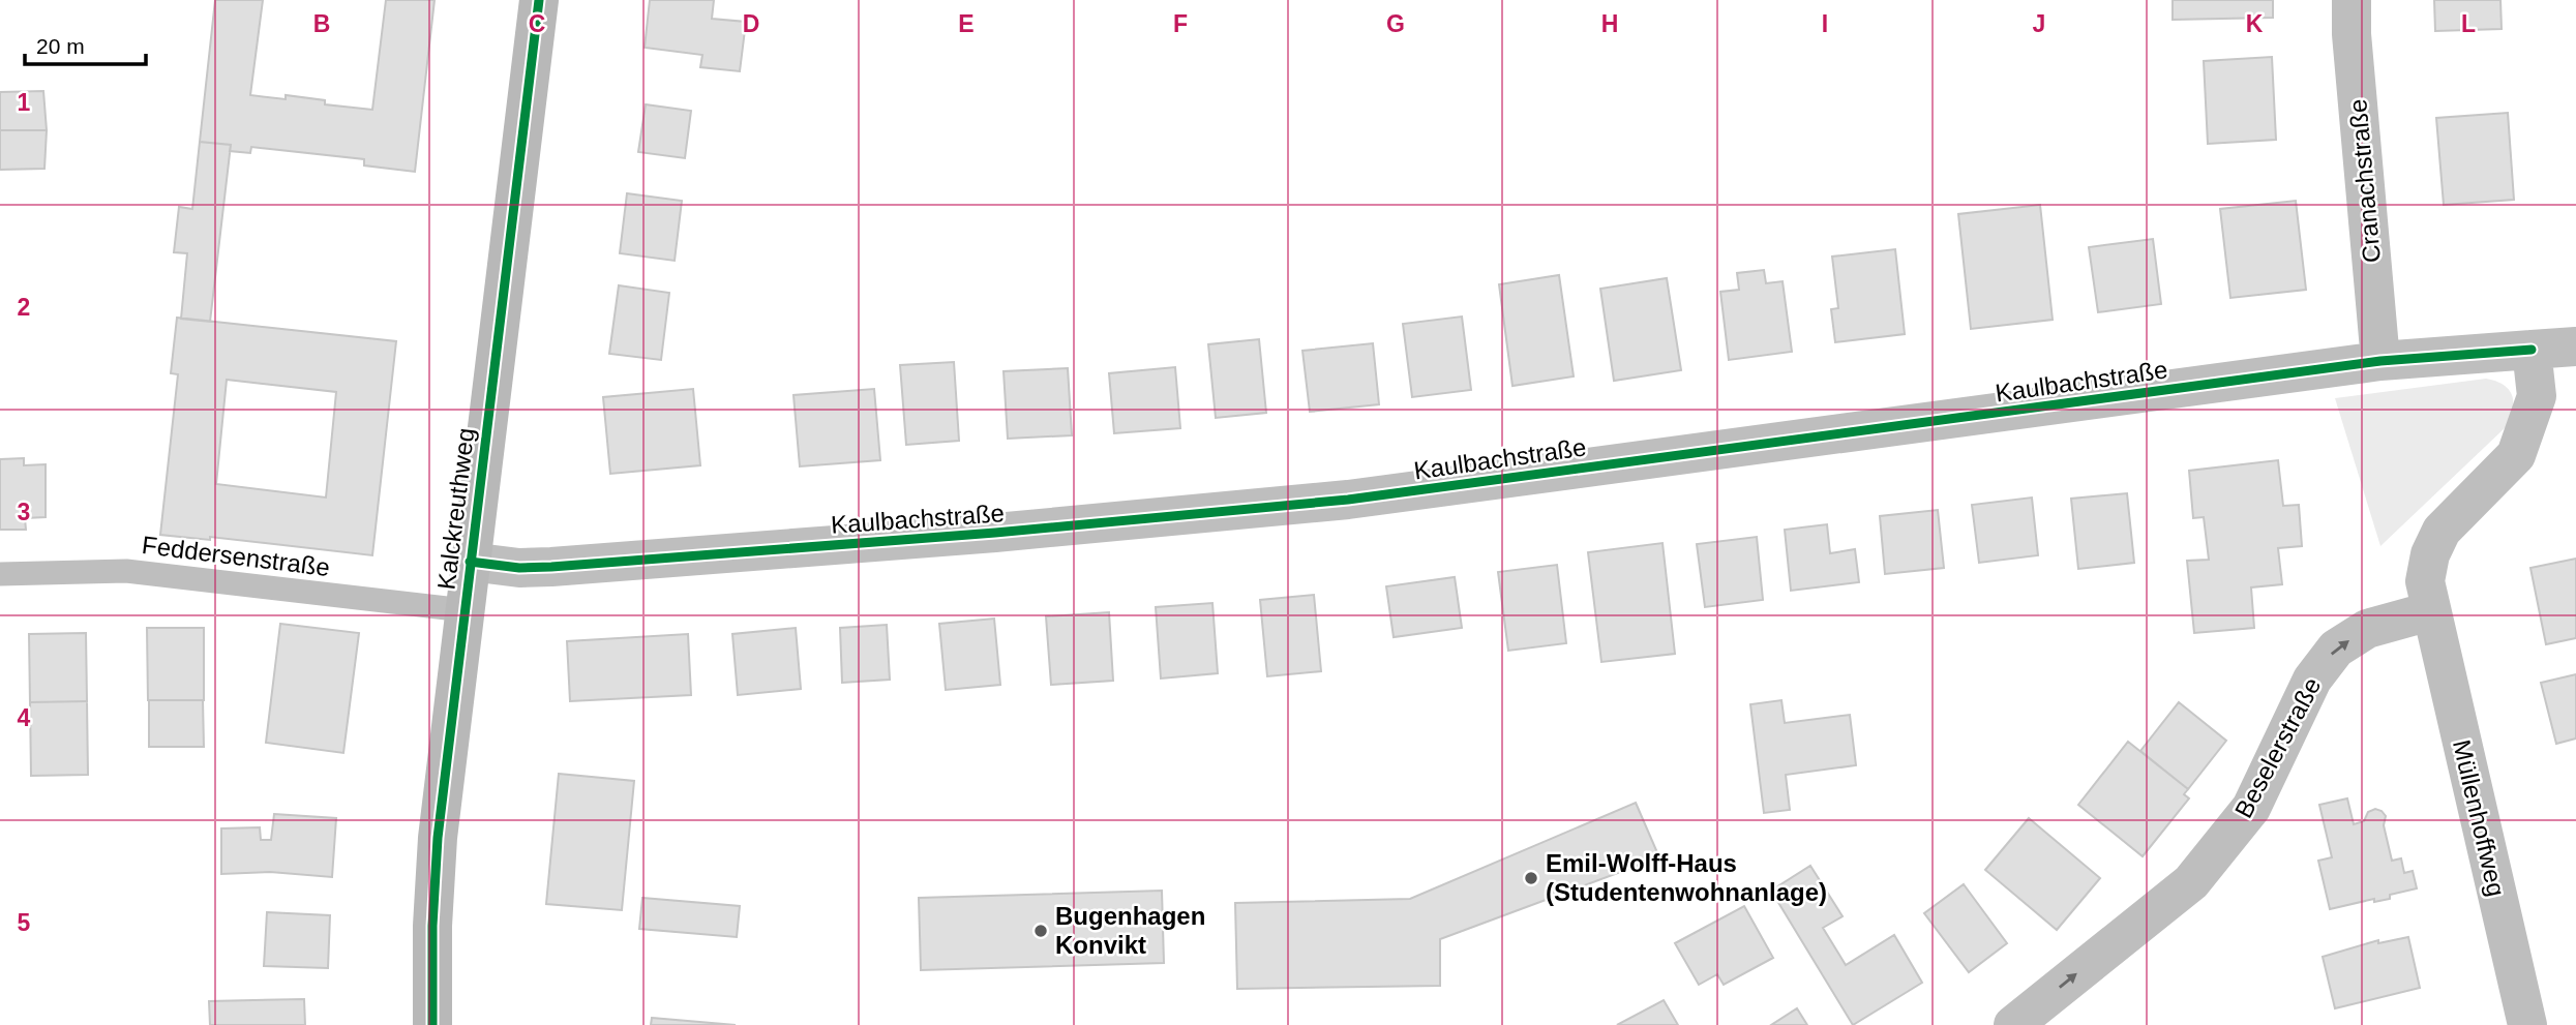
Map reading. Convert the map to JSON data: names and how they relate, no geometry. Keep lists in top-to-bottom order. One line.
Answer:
{"streets":{"street":["Cranachstraße","Kaulbachstraße","Kalckreuthweg","Beselerstraße","Müllenhoffweg"],"lane":["Feddersenstraße"]},"crossings":[["Cranachstraße","Kaulbachstraße"],["Kaulbachstraße","Kalckreuthweg"],["Kalckreuthweg","Feddersenstraße"],["Beselerstraße","Müllenhoffweg"]],"one_way":["Beselerstraße"],"places":["Emil-Wolff-Haus (Studentenwohnanlage)","Bugenhagen Konvikt"],"scale_bar":"20 m","grid":{"columns":["B","C","D","E","F","G","H","I","J","K","L"],"rows":["1","2","3","4","5"]}}
